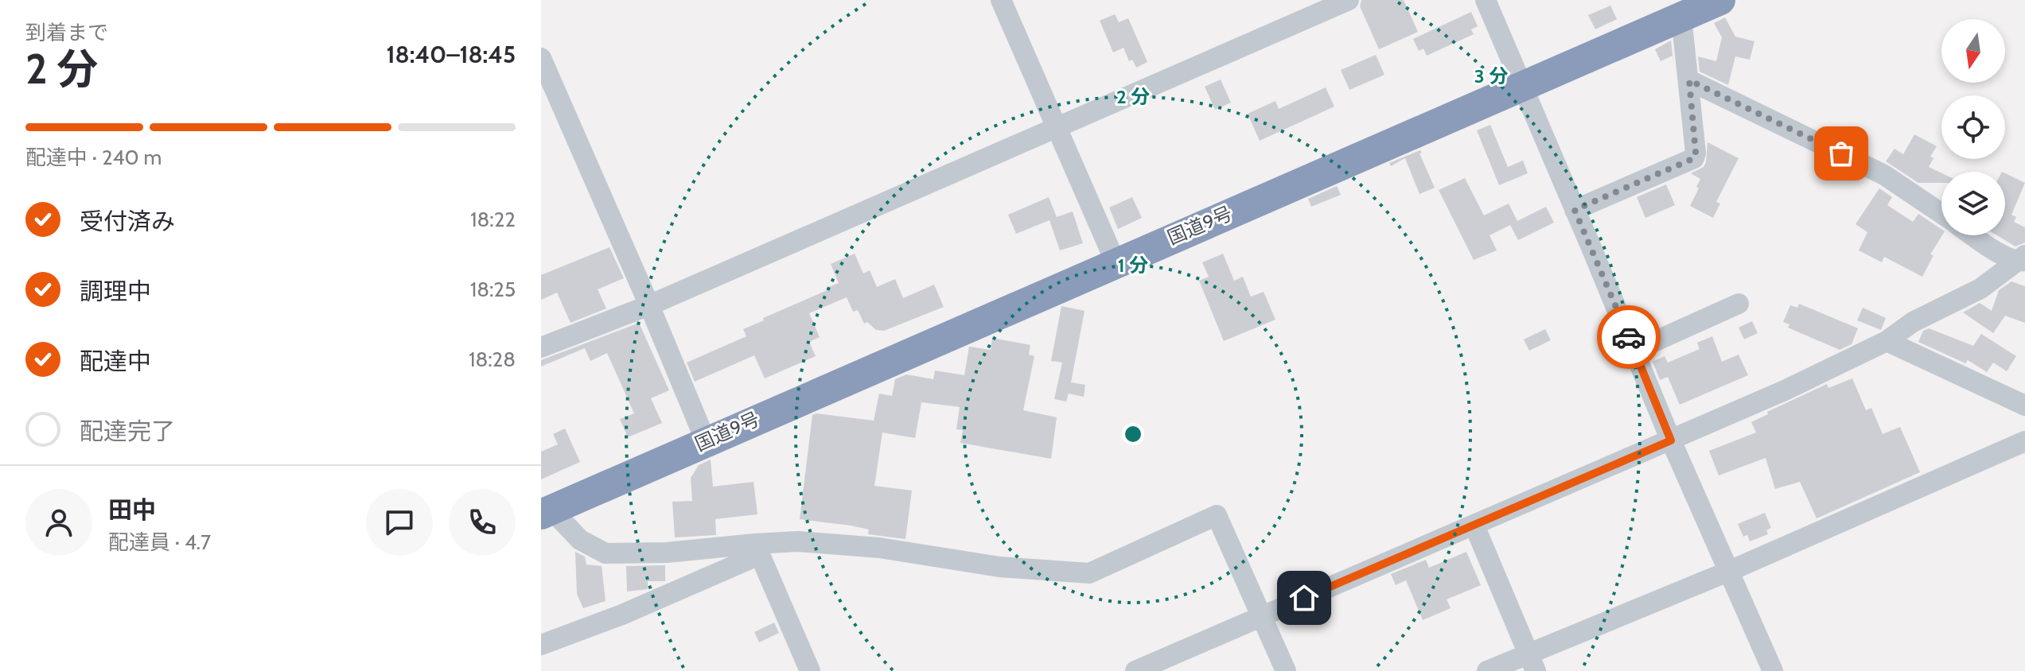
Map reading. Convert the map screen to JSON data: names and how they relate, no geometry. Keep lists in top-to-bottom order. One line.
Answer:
{"streets":{"highway":["国道9号"]},"north":"bottom","page":{"heading":["2 分","到着まで","18:40–18:45"],"panel":["田中","配達員 · 4.7"],"bar":"配達中 · 240 m","list":[["受付済み","18:22"],["調理中","18:25"],["配達中","18:28"],"配達完了"]},"rings":["3 分","2 分","1 分"]}
